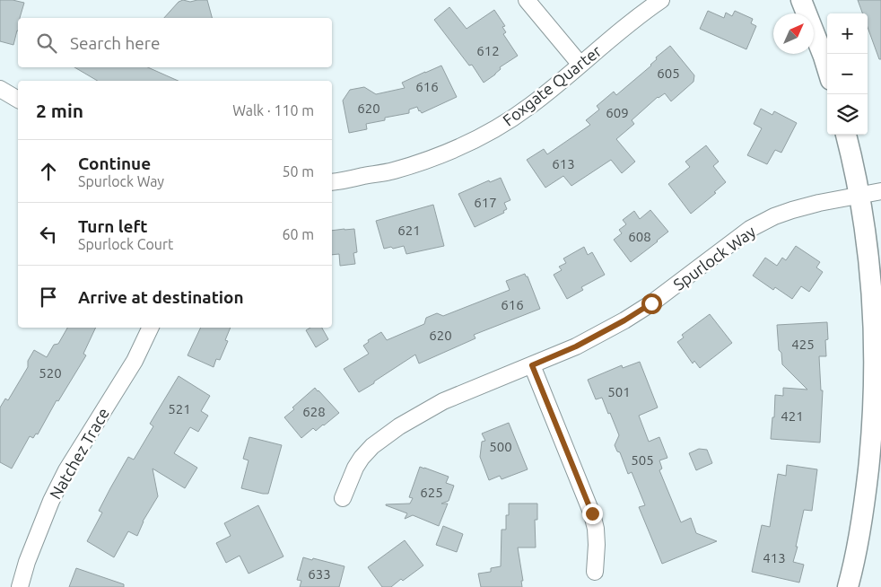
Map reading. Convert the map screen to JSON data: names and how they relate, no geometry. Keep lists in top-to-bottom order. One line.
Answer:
{"streets":{"street":["Foxgate Quarter","Spurlock Way","Natchez Trace"]},"house_numbers":["612","605","616","620","609","613","617","621","608","616","620","425","520","501","521","628","421","500","505","625","413","633"],"north":"top right","page":{"map_buttons":["+","−"],"search":"Search here","heading":["2 min","Walk · 110 m"],"list":[["Continue","Spurlock Way","50 m"],["Turn left","Spurlock Court","60 m"],"Arrive at destination"]}}
